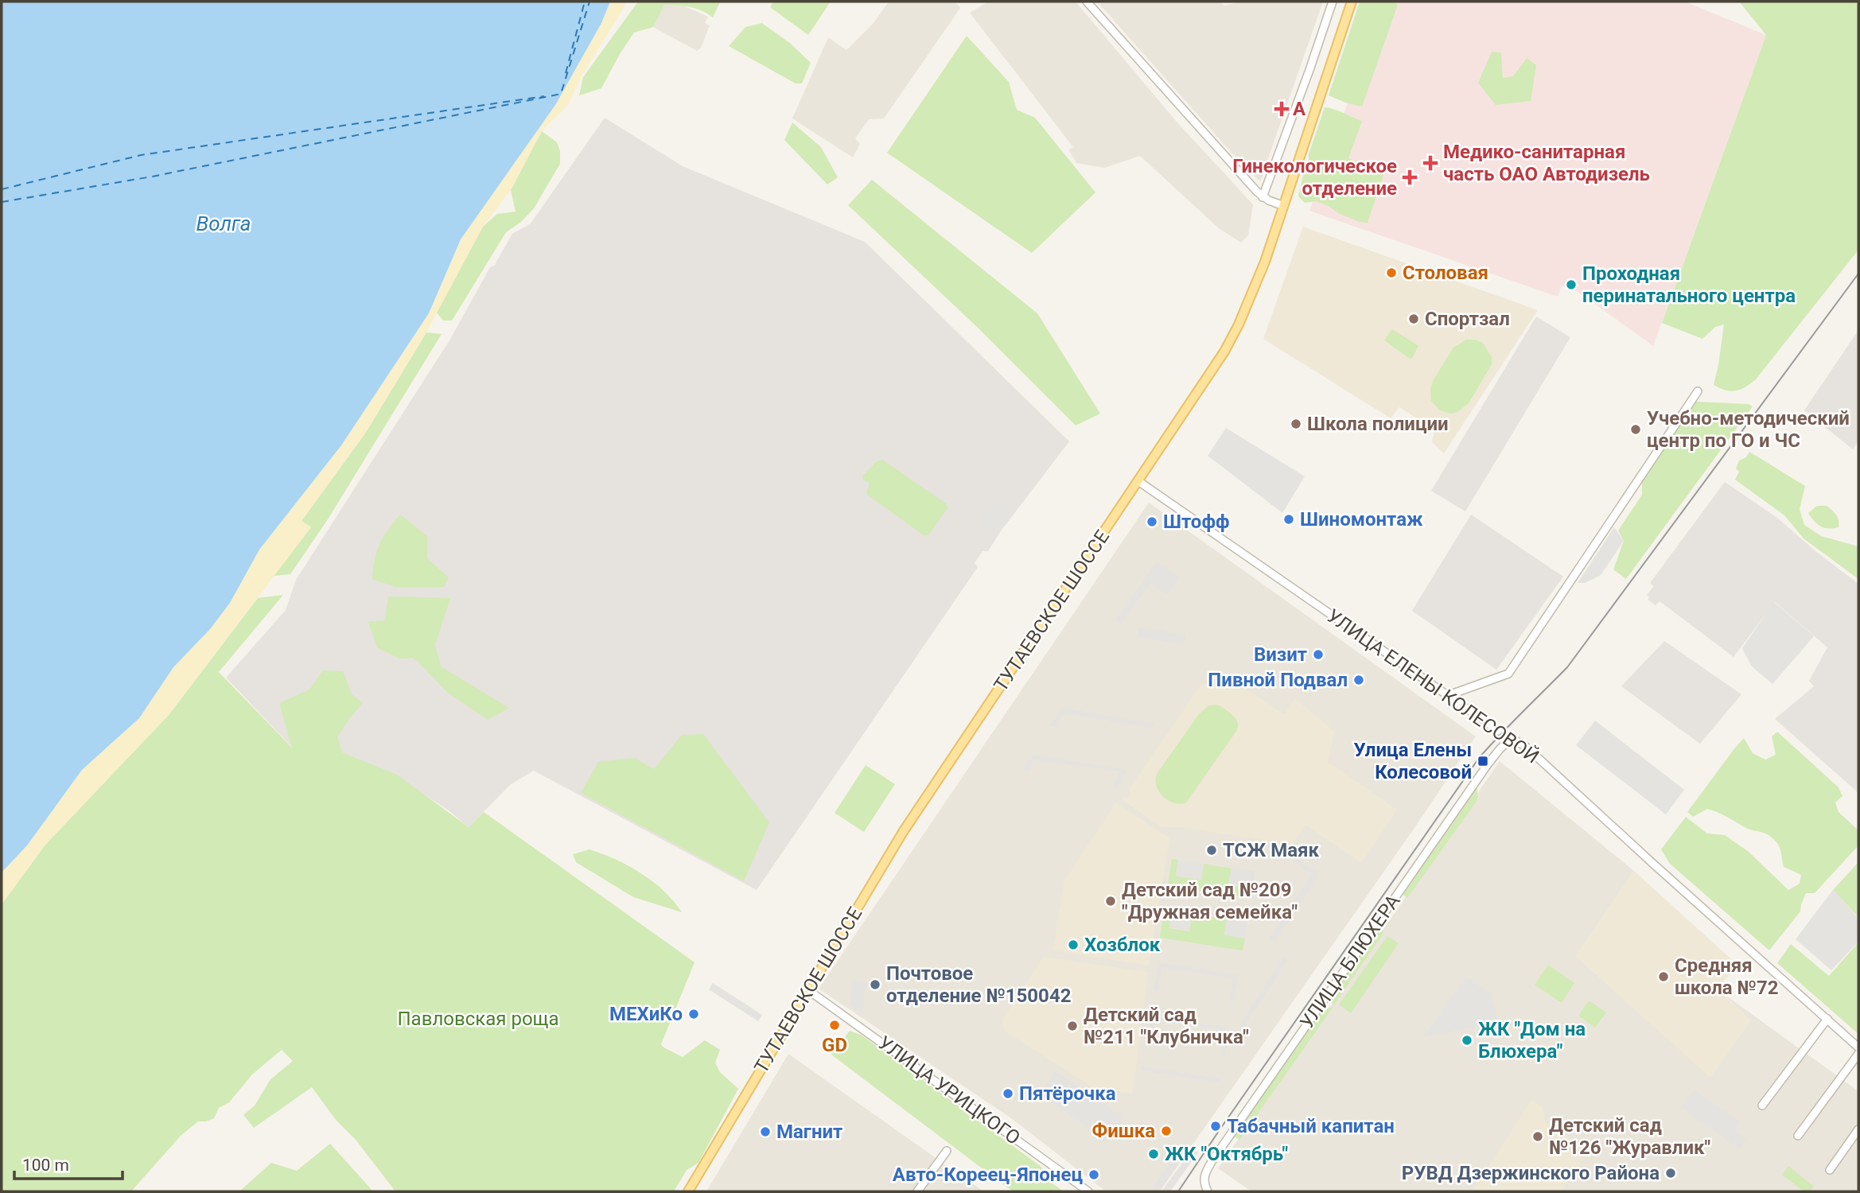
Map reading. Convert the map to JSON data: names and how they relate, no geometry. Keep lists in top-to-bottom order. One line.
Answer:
{"streets":{"main road":["ТУТАЕВСКОЕ ШОССЕ"],"street":["УЛИЦА ЕЛЕНЫ КОЛЕСОВОЙ","УЛИЦА БЛЮХЕРА","УЛИЦА УРИЦКОГО"]},"crossings":[["ТУТАЕВСКОЕ ШОССЕ","УЛИЦА ЕЛЕНЫ КОЛЕСОВОЙ"],["ТУТАЕВСКОЕ ШОССЕ","УЛИЦА УРИЦКОГО"],["УЛИЦА ЕЛЕНЫ КОЛЕСОВОЙ","УЛИЦА БЛЮХЕРА"]],"water":["Волга"],"parks":["Павловская роща"],"places":{"health":["А","Медико-санитарная часть ОАО Автодизель","Гинекологическое отделение"],"other":["Столовая","Проходная перинатального центра","Спортзал","Школа полиции","Учебно-методический центр по ГО и ЧС","Шиномонтаж","Штофф","Визит","Пивной Подвал","ТСЖ Маяк","Детский сад №209 \"Дружная семейка\"","Хозблок","Средняя школа №72","Почтовое отделение №150042","МЕХиКо","GD","Детский сад №211 \"Клубничка\"","ЖК \"Дом на Блюхера\"","Пятёрочка","Табачный капитан","Фишка","Магнит","Детский сад №126 \"Журавлик\"","ЖК \"Октябрь\"","РУВД Дзержинского Района","Авто-Кореец-Японец"],"transit":["Улица Елены Колесовой"]},"scale_bar":"100 m"}
